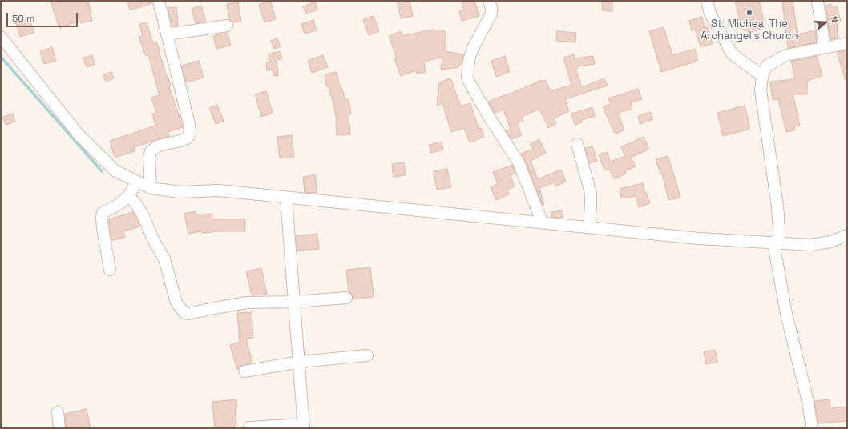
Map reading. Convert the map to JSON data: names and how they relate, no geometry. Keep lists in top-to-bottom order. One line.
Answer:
{"places":["St. Micheal The Archangel's Church"],"scale_bar":"50 m","north":"right"}
